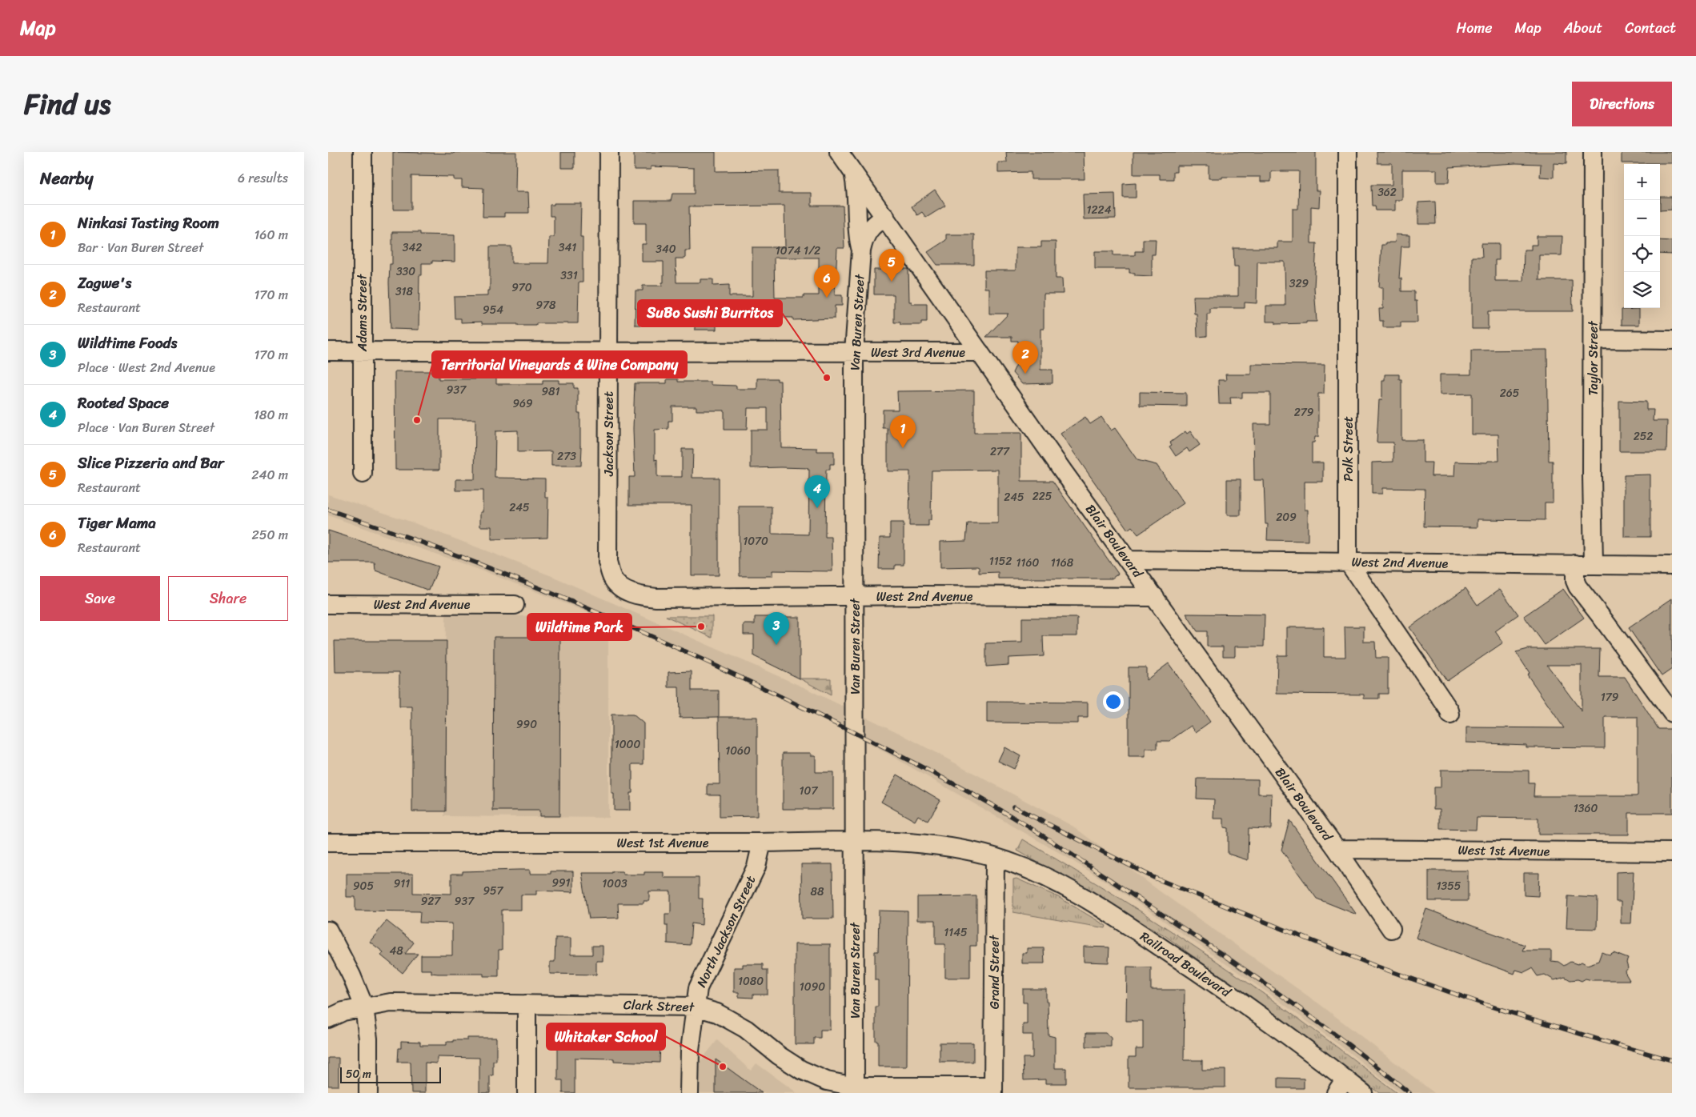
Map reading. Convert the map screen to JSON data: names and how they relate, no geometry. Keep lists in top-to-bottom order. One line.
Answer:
{"streets":{"street":["Adams Street","Van Buren Street","West 3rd Avenue","Taylor Street","Jackson Street","Polk Street","Blair Boulevard","West 2nd Avenue","West 1st Avenue","North Jackson Street","Railroad Boulevard","Grand Street","Clark Street"]},"crossings":[["Adams Street","West 3rd Avenue"],["Van Buren Street","West 3rd Avenue"],["Van Buren Street","Blair Boulevard"],["Van Buren Street","West 2nd Avenue"],["Van Buren Street","West 1st Avenue"],["Van Buren Street","Clark Street"],["West 3rd Avenue","Jackson Street"],["West 3rd Avenue","Blair Boulevard"],["Taylor Street","West 2nd Avenue"],["Jackson Street","West 2nd Avenue"],["Polk Street","West 2nd Avenue"],["Blair Boulevard","West 2nd Avenue"],["Blair Boulevard","West 1st Avenue"],["West 1st Avenue","North Jackson Street"],["West 1st Avenue","Railroad Boulevard"],["West 1st Avenue","Grand Street"],["North Jackson Street","Clark Street"],["Railroad Boulevard","Grand Street"],["Grand Street","Clark Street"]],"places":["SuBo Sushi Burritos","Territorial Vineyards & Wine Company","Wildtime Park","Whitaker School"],"house_numbers":["362","1224","342","341","340","1074 1/2","330","331","329","970","318","978","954","937","981","265","969","279","252","277","273","225","245","245","209","1070","1152","1160","1168","179","990","1000","1060","107","1360","991","911","1003","905","1355","957","88","927","937","1145","48","1080","1090"],"scale_bar":"50 m","page":{"header":"Map","nav":["Home","Map","About","Contact"],"title":"Find us","buttons":["Directions",["Save","Share"]],"heading":["Nearby","6 results"],"map_buttons":["+","−"],"list":[{"mark":"1","name":"Ninkasi Tasting Room","note":"Bar · Van Buren Street","value":"160 m"},{"mark":"2","name":"Zagwe's","note":"Restaurant","value":"170 m"},{"mark":"3","name":"Wildtime Foods","note":"Place · West 2nd Avenue","value":"170 m"},{"mark":"4","name":"Rooted Space","note":"Place · Van Buren Street","value":"180 m"},{"mark":"5","name":"Slice Pizzeria and Bar","note":"Restaurant","value":"240 m"},{"mark":"6","name":"Tiger Mama","note":"Restaurant","value":"250 m"}],"pins":["5","6","2","1","4","3"],"scale":"50 m"}}
